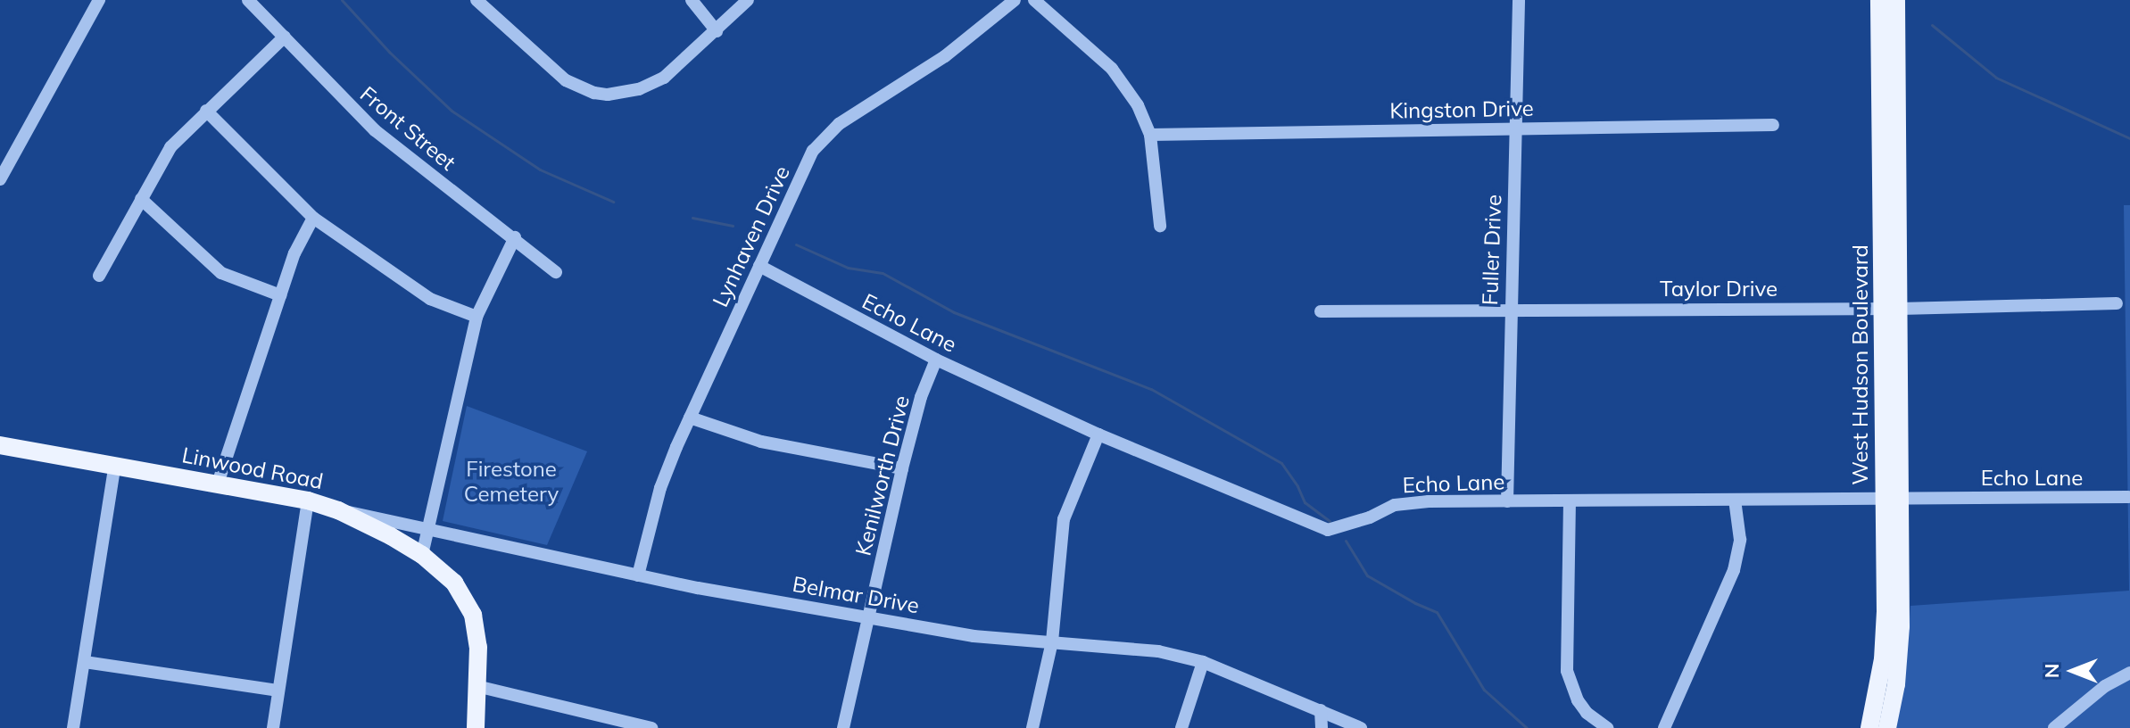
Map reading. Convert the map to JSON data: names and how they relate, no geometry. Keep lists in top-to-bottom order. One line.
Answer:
{"streets":{"main road":["West Hudson Boulevard","Linwood Road"],"street":["Kingston Drive","Front Street","Lynhaven Drive","Fuller Drive","Taylor Drive","Echo Lane","Kenilworth Drive","Belmar Drive"]},"crossings":[["Kingston Drive","Fuller Drive"],["Lynhaven Drive","Echo Lane"],["Lynhaven Drive","Belmar Drive"],["Fuller Drive","Taylor Drive"],["Fuller Drive","Echo Lane"],["Taylor Drive","West Hudson Boulevard"],["Echo Lane","West Hudson Boulevard"],["Echo Lane","Kenilworth Drive"],["Linwood Road","Belmar Drive"],["Kenilworth Drive","Belmar Drive"]],"parks":["Firestone Cemetery"],"north":"left"}
